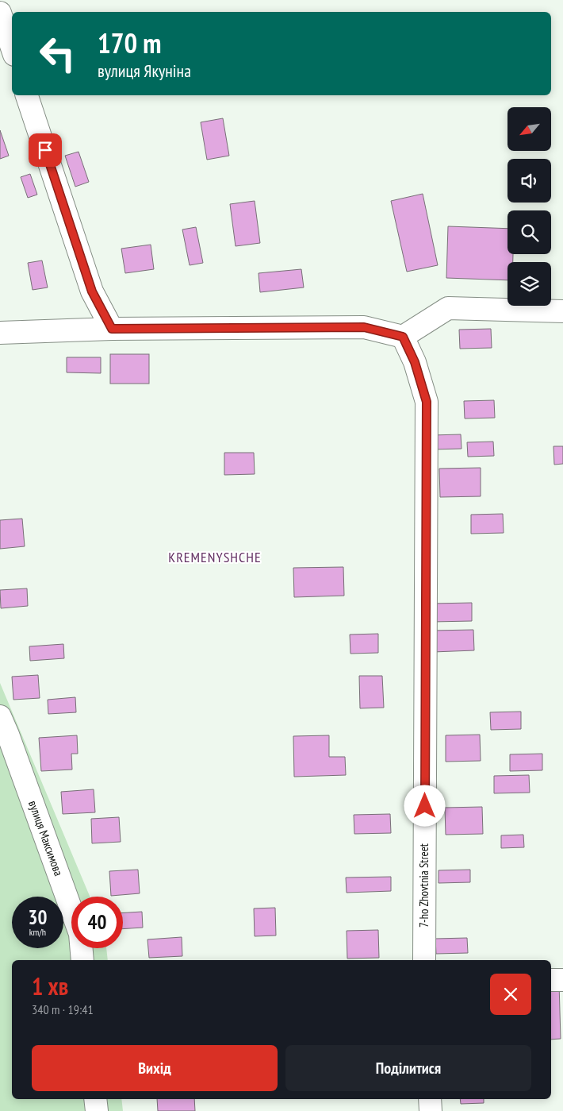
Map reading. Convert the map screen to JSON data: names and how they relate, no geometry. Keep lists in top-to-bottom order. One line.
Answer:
{"streets":{"street":["вулиця Максимова","7-ho Zhovtnia Street"]},"districts":["KREMENYSHCHE"],"north":"bottom left","page":{"turn":["170 m","вулиця Якуніна"],"speed":"30 km/h","limit":"40","heading":["1 хв","340 m · 19:41"],"buttons":["Вихід","Поділитися"]}}
